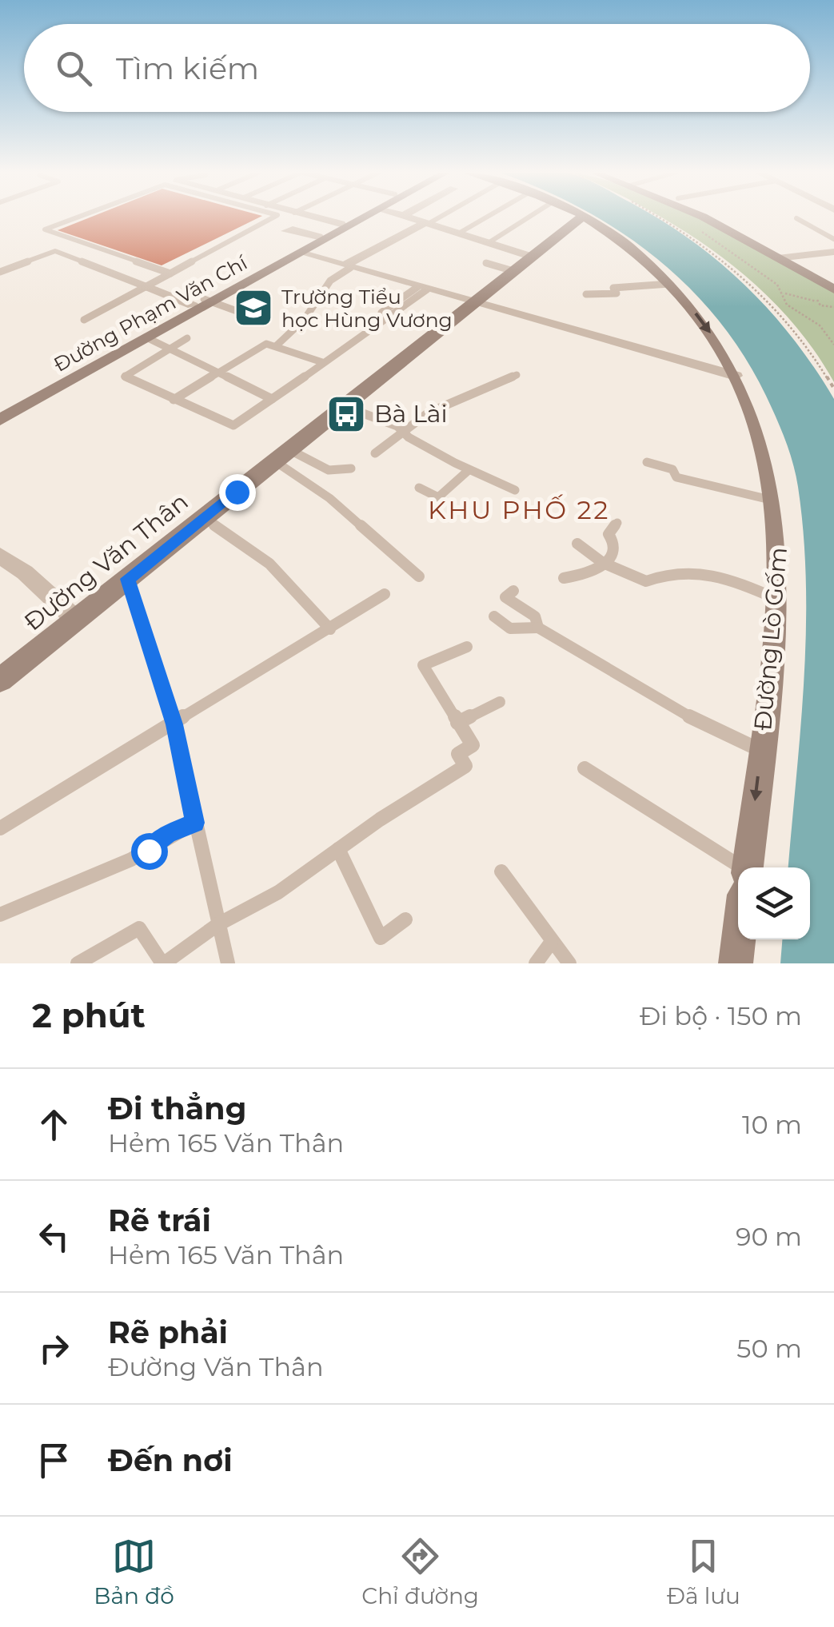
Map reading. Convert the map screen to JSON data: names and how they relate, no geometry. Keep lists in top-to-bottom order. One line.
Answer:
{"streets":{"main road":["Đường Phạm Văn Chí","Đường Văn Thân","Đường Lò Gốm"]},"districts":["KHU PHỐ 22"],"places":{"school or university":["Trường Tiểu học Hùng Vương"],"bus stop":["Bà Lài"]},"page":{"search":"Tìm kiếm","heading":["2 phút","Đi bộ · 150 m"],"list":[["Đi thẳng","Hẻm 165 Văn Thân","10 m"],["Rẽ trái","Hẻm 165 Văn Thân","90 m"],["Rẽ phải","Đường Văn Thân","50 m"],"Đến nơi"],"nav":["Bản đồ","Chỉ đường","Đã lưu"]}}
